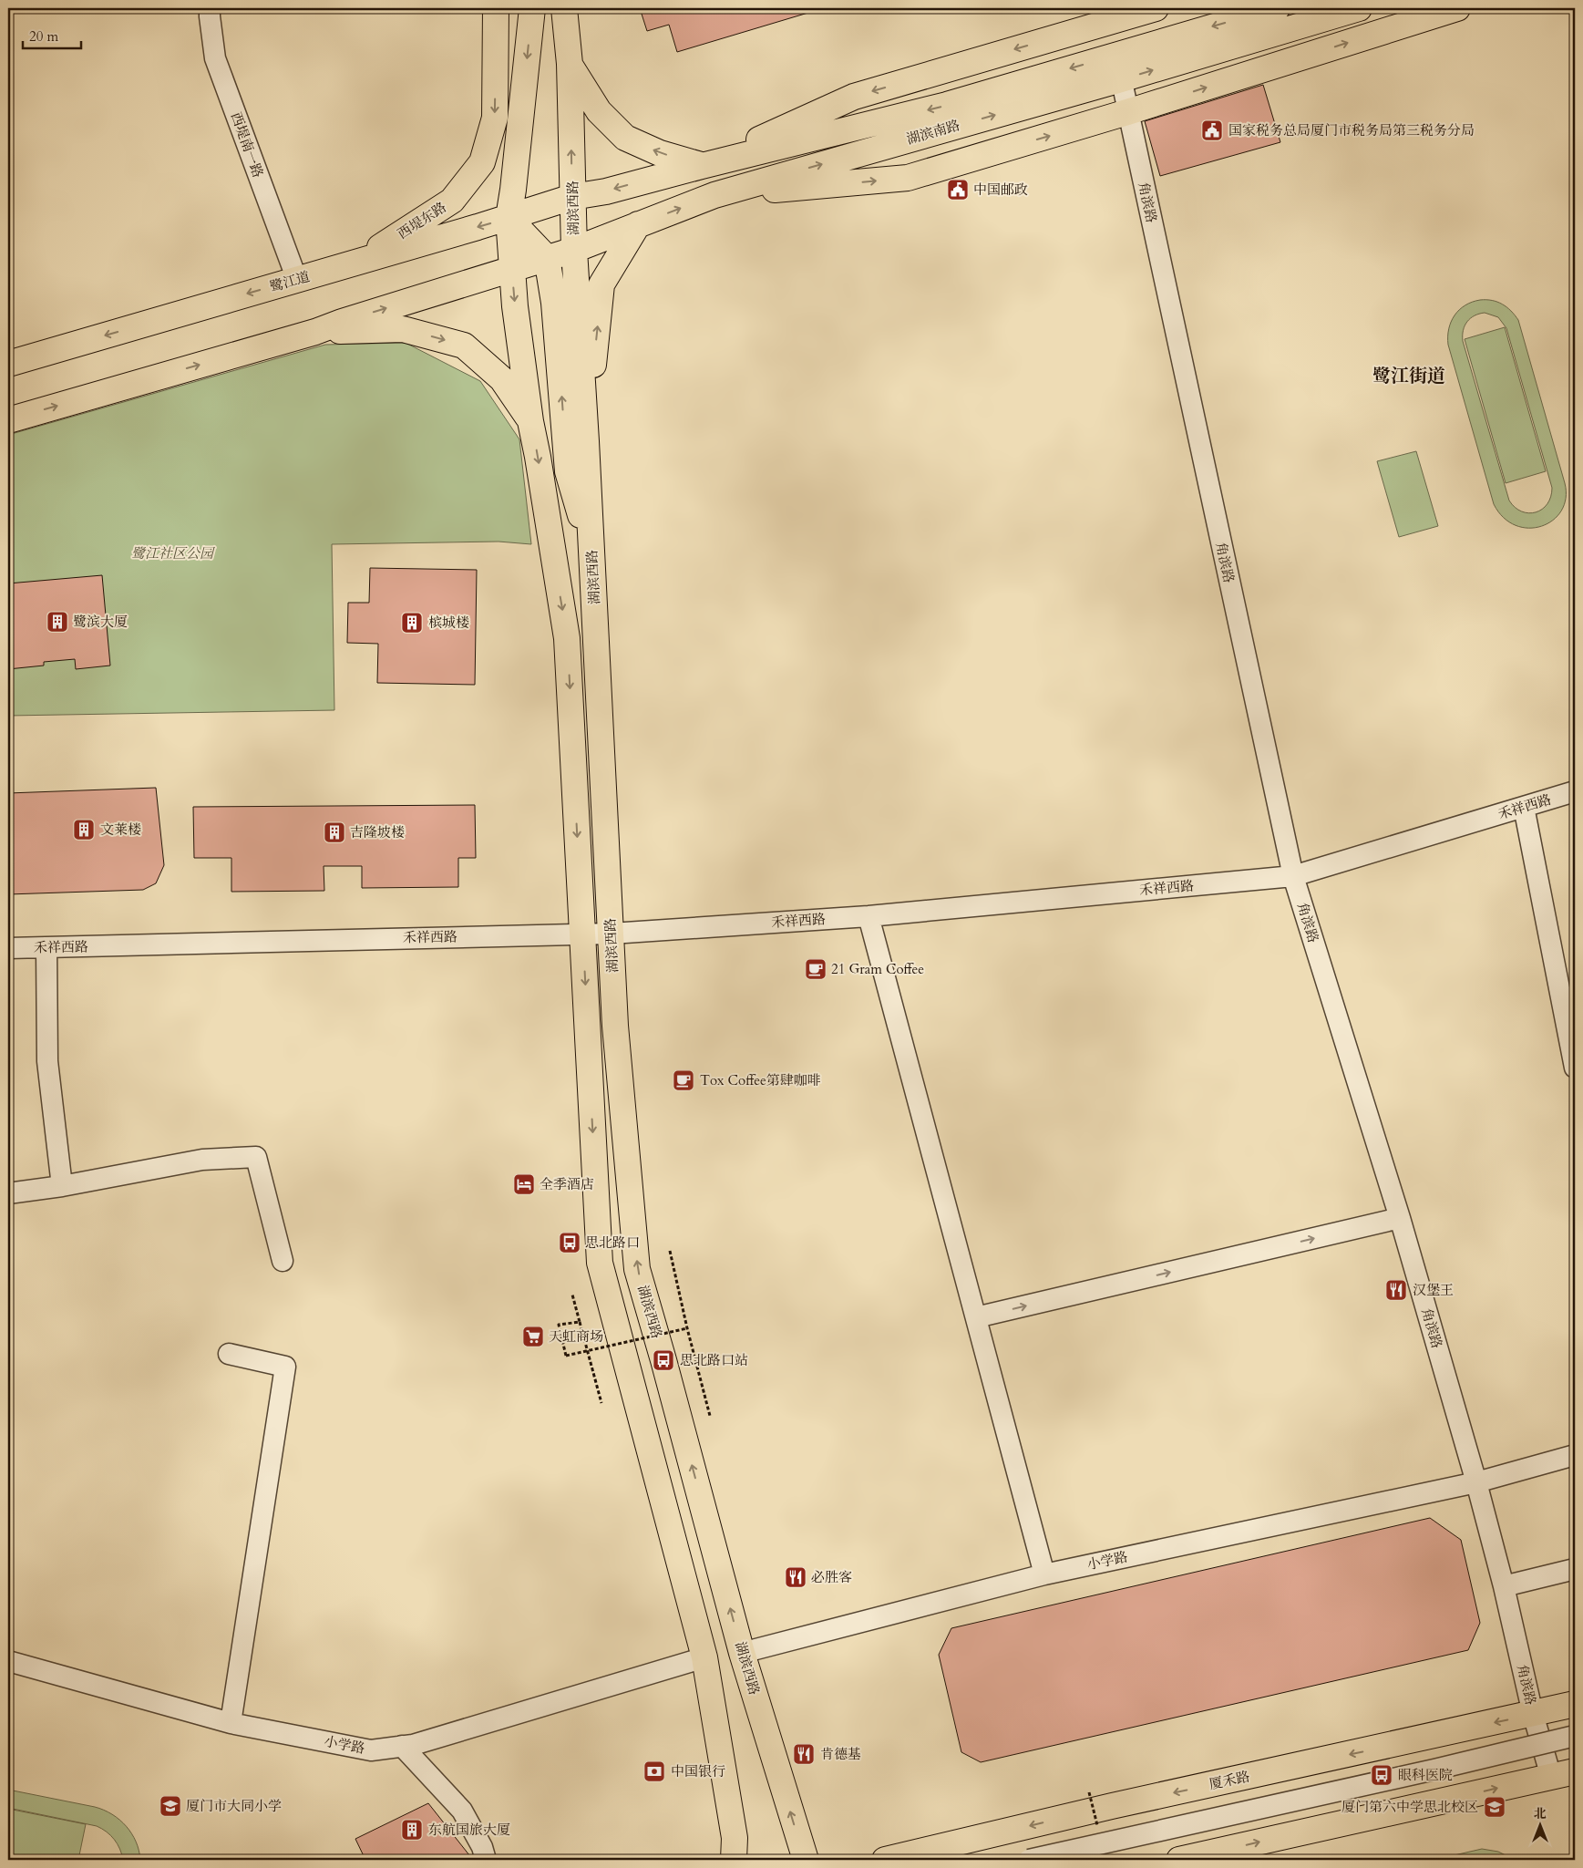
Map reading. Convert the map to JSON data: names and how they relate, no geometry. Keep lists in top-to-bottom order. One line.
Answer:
{"streets":{"main road":["湖滨南路","湖滨西路","西堤东路","鹭江道","厦禾路"],"street":["西堤南一路","角滨路","禾祥西路","小学路"]},"crossings":[["湖滨南路","角滨路"],["湖滨南路","湖滨西路"],["湖滨南路","鹭江道"],["西堤南一路","鹭江道"],["角滨路","禾祥西路"],["角滨路","小学路"],["角滨路","厦禾路"],["湖滨西路","鹭江道"],["湖滨西路","禾祥西路"],["湖滨西路","小学路"],["西堤东路","鹭江道"]],"districts":["鹭江街道"],"parks":["鹭江社区公园"],"places":{"public building":["国家税务总局厦门市税务局第三税务分局","中国邮政"],"building":["鹭滨大厦","槟城楼","文莱楼","吉隆坡楼","东航国旅大厦"],"cafe":["21 Gram Coffee","Tox Coffee第肆咖啡"],"hotel":["全季酒店"],"bus stop":["思北路口","思北路口站","眼科医院"],"restaurant":["汉堡王","必胜客","肯德基"],"supermarket":["天虹商场"],"bank":["中国银行"],"school or university":["厦门市大同小学","厦门第六中学思北校区"]},"scale_bar":"20 m","north":"top"}
